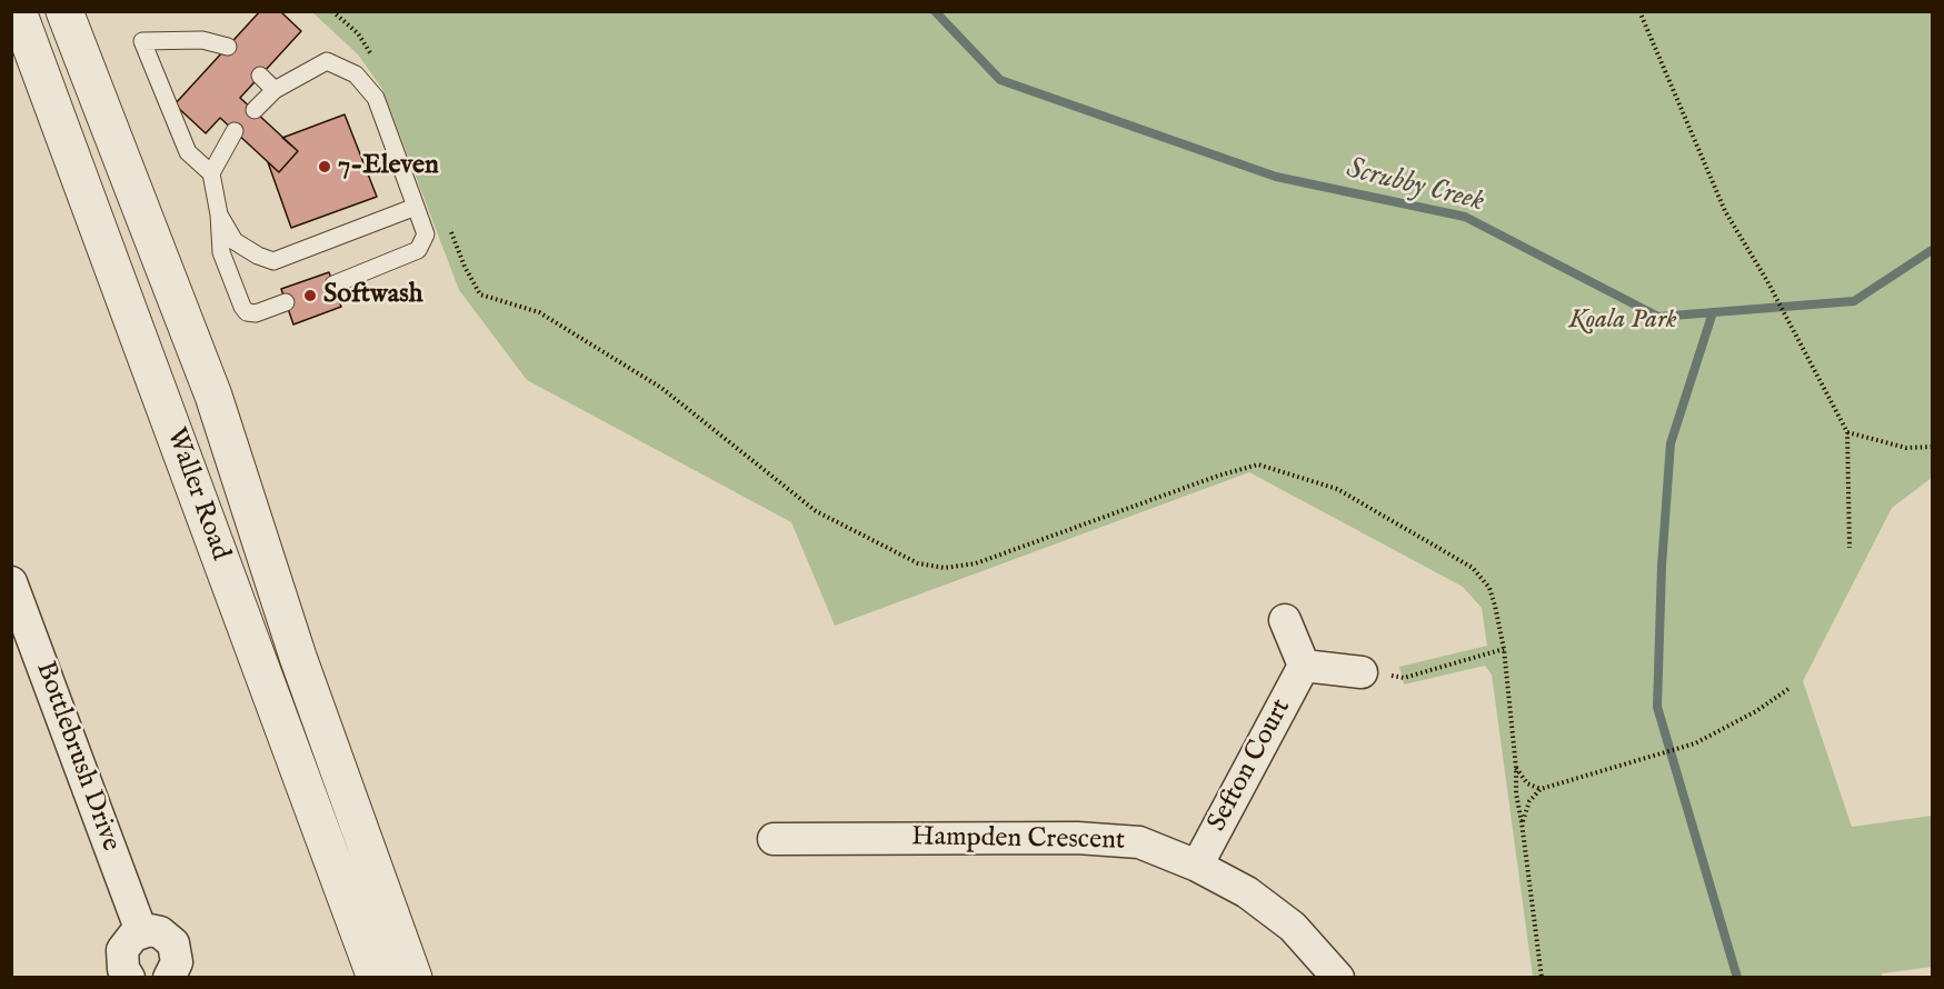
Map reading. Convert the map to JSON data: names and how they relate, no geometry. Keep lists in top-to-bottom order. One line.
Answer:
{"streets":{"street":["Waller Road","Bottlebrush Drive","Sefton Court","Hampden Crescent"]},"crossings":[["Sefton Court","Hampden Crescent"]],"water":["Scrubby Creek"],"parks":["Koala Park"],"places":["7-Eleven","Softwash"]}
